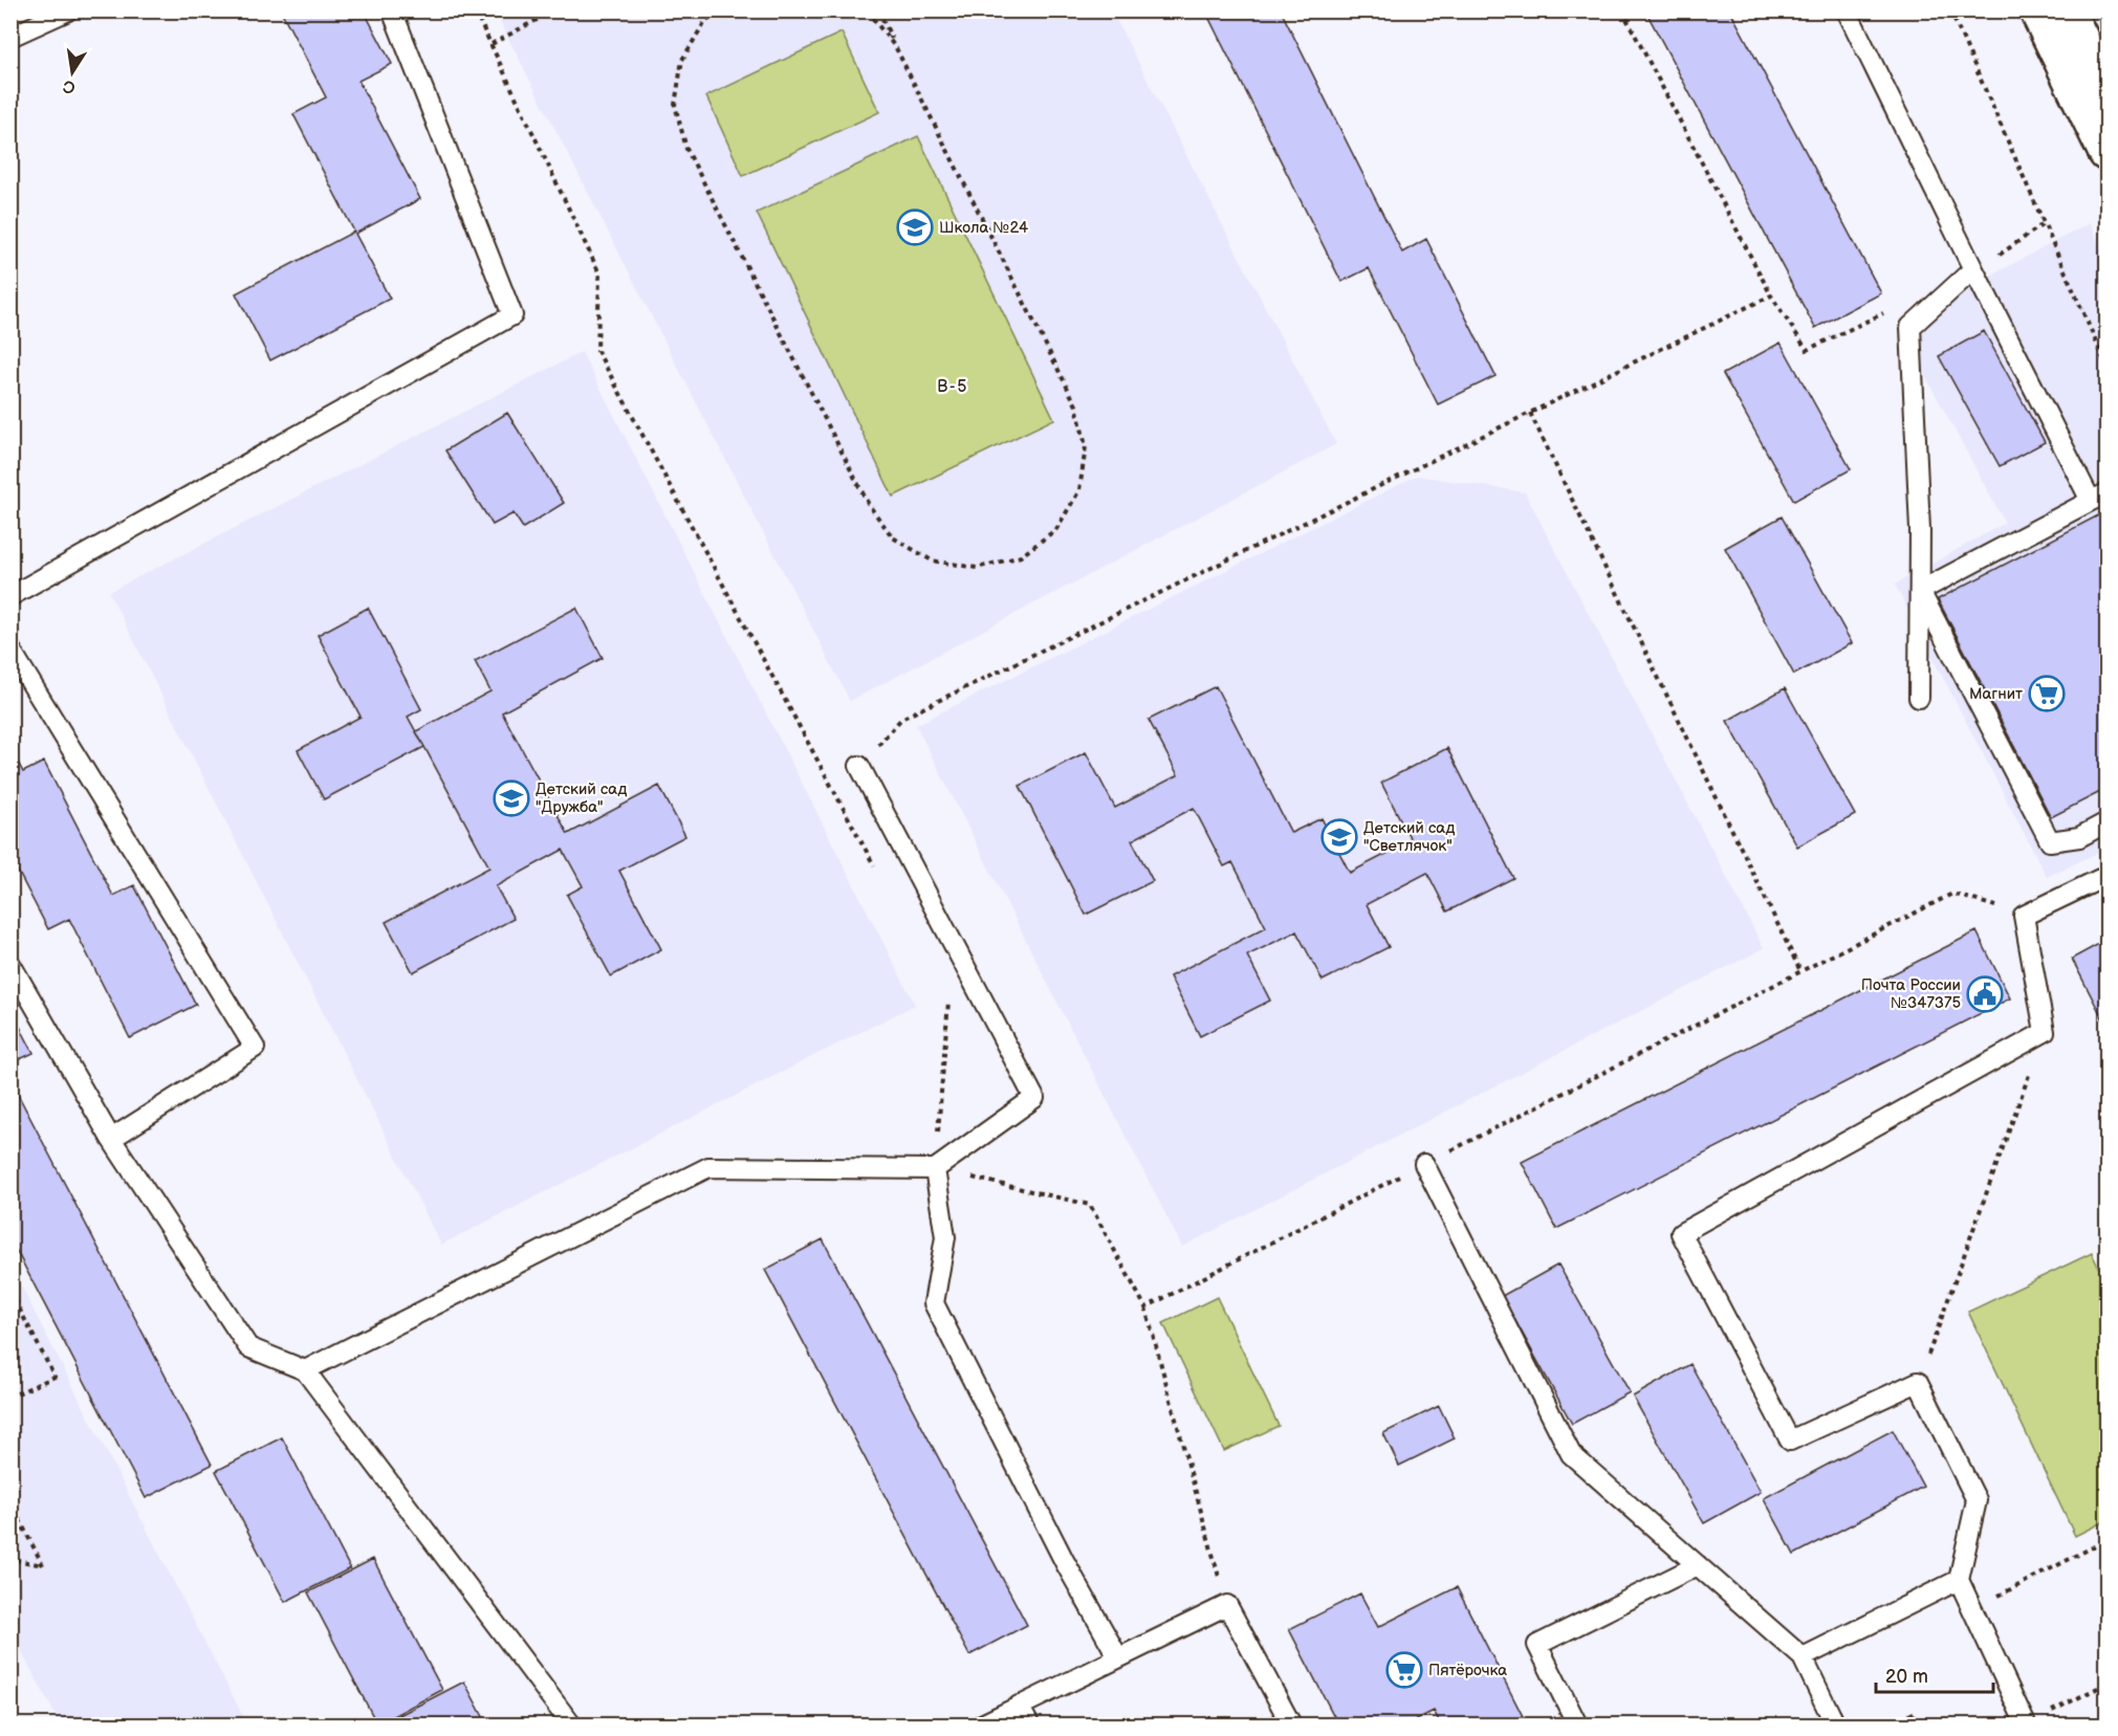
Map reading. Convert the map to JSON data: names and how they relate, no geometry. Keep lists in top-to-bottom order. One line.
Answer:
{"districts":["В-5"],"places":{"school or university":["Школа №24","Детский сад \"Дружба\"","Детский сад \"Светлячок\""],"supermarket":["Магнит","Пятёрочка"],"public building":["Почта России №347375"]},"scale_bar":"20 m","north":"bottom"}
